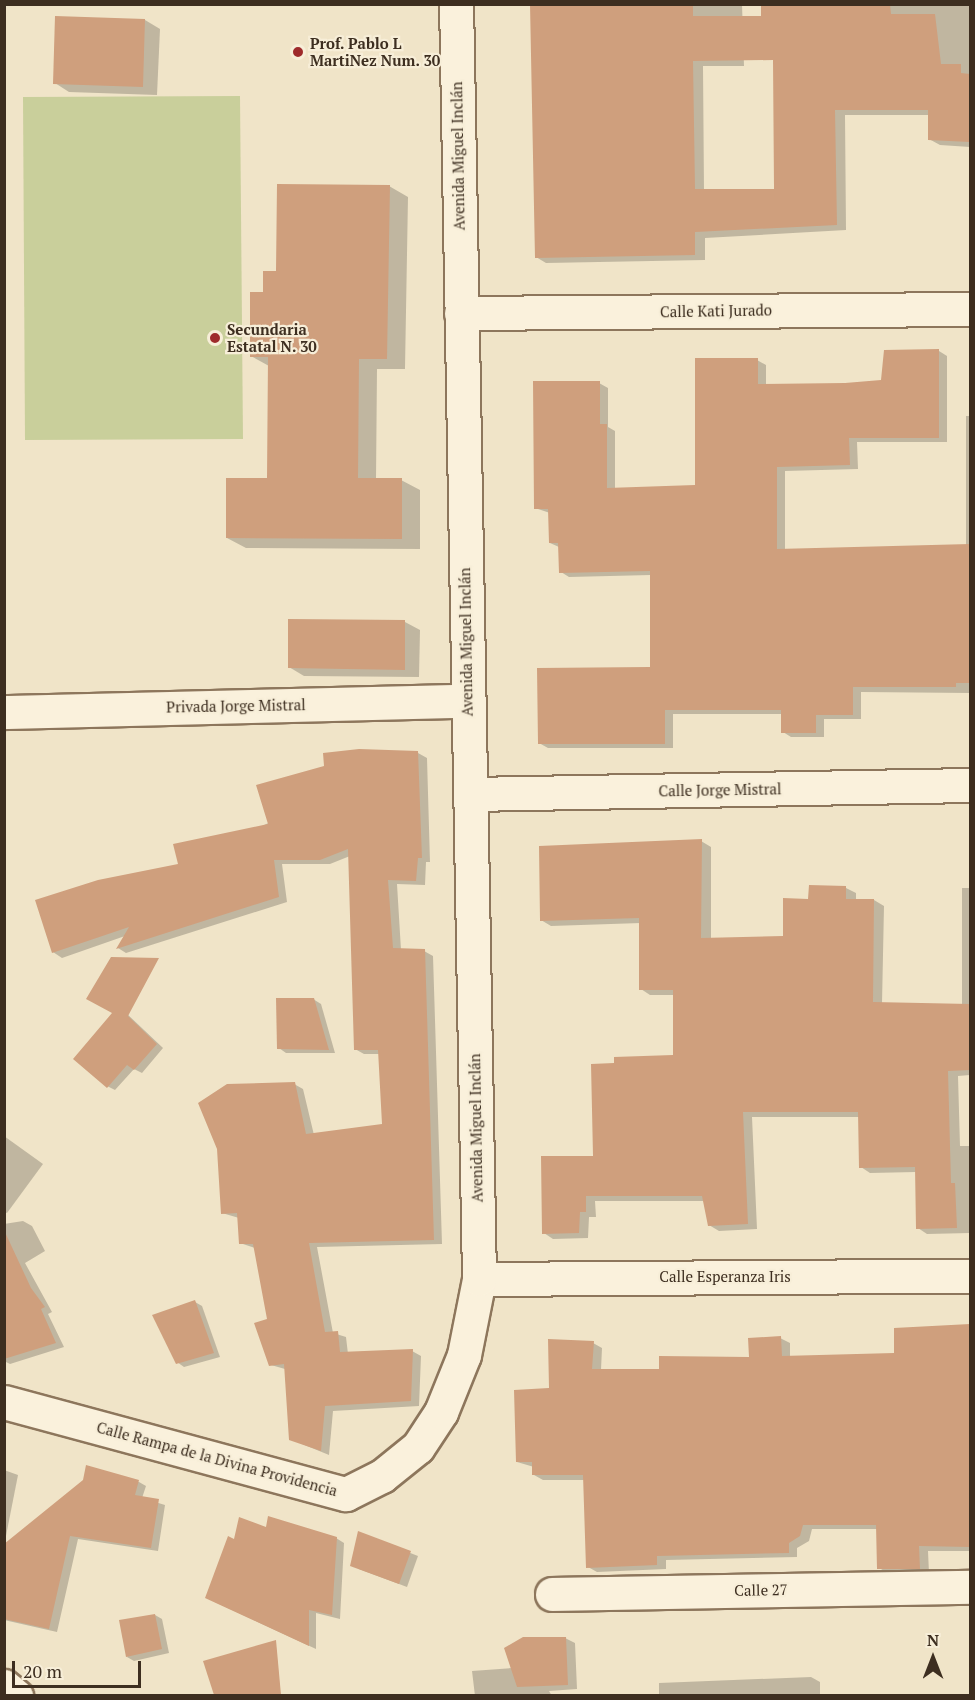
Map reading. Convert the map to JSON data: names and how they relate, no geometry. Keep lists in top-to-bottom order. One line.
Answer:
{"streets":{"main road":["Avenida Miguel Inclán","Calle Kati Jurado","Privada Jorge Mistral","Calle Jorge Mistral","Calle Esperanza Iris","Calle Rampa de la Divina Providencia","Calle 27"]},"crossings":[["Avenida Miguel Inclán","Calle Kati Jurado"],["Avenida Miguel Inclán","Privada Jorge Mistral"],["Avenida Miguel Inclán","Calle Jorge Mistral"],["Avenida Miguel Inclán","Calle Esperanza Iris"],["Avenida Miguel Inclán","Calle Rampa de la Divina Providencia"],["Calle Esperanza Iris","Calle Rampa de la Divina Providencia"]],"places":["Prof. Pablo L MartiNez Num. 30","Secundaria Estatal N. 30"],"scale_bar":"20 m","north":"top"}
